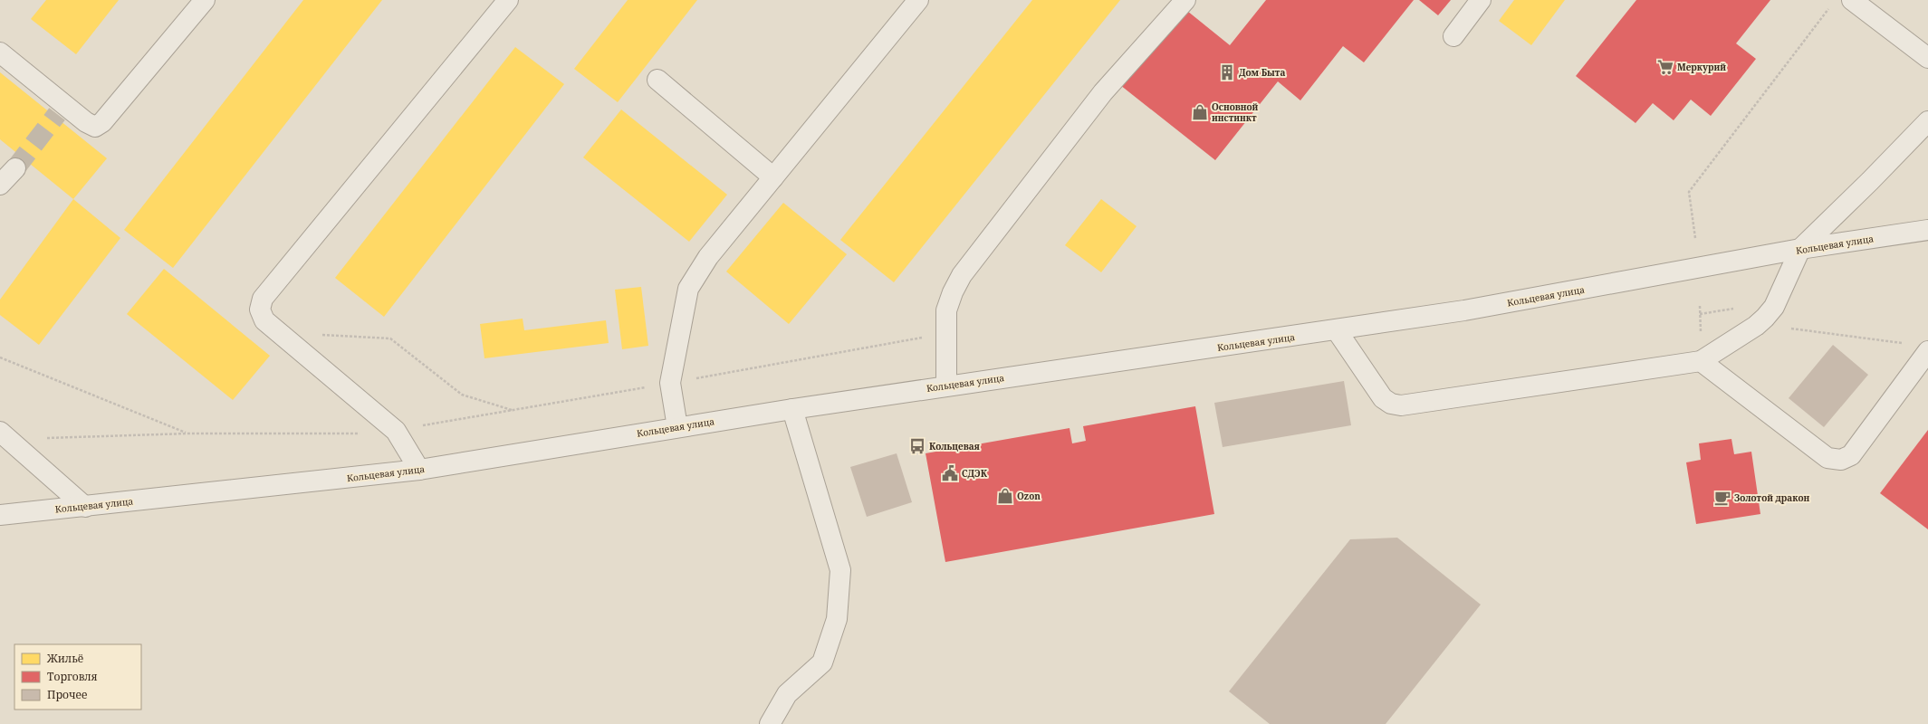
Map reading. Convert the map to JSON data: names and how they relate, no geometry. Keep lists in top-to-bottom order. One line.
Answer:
{"streets":{"street":["Кольцевая улица"]},"places":{"supermarket":["Меркурий"],"building":["Дом Быта"],"shop":["Основной инстинкт","Ozon"],"bus stop":["Кольцевая"],"public building":["СДЭК"],"cafe":["Золотой дракон"]},"legend":["Жильё","Торговля","Прочее"]}
